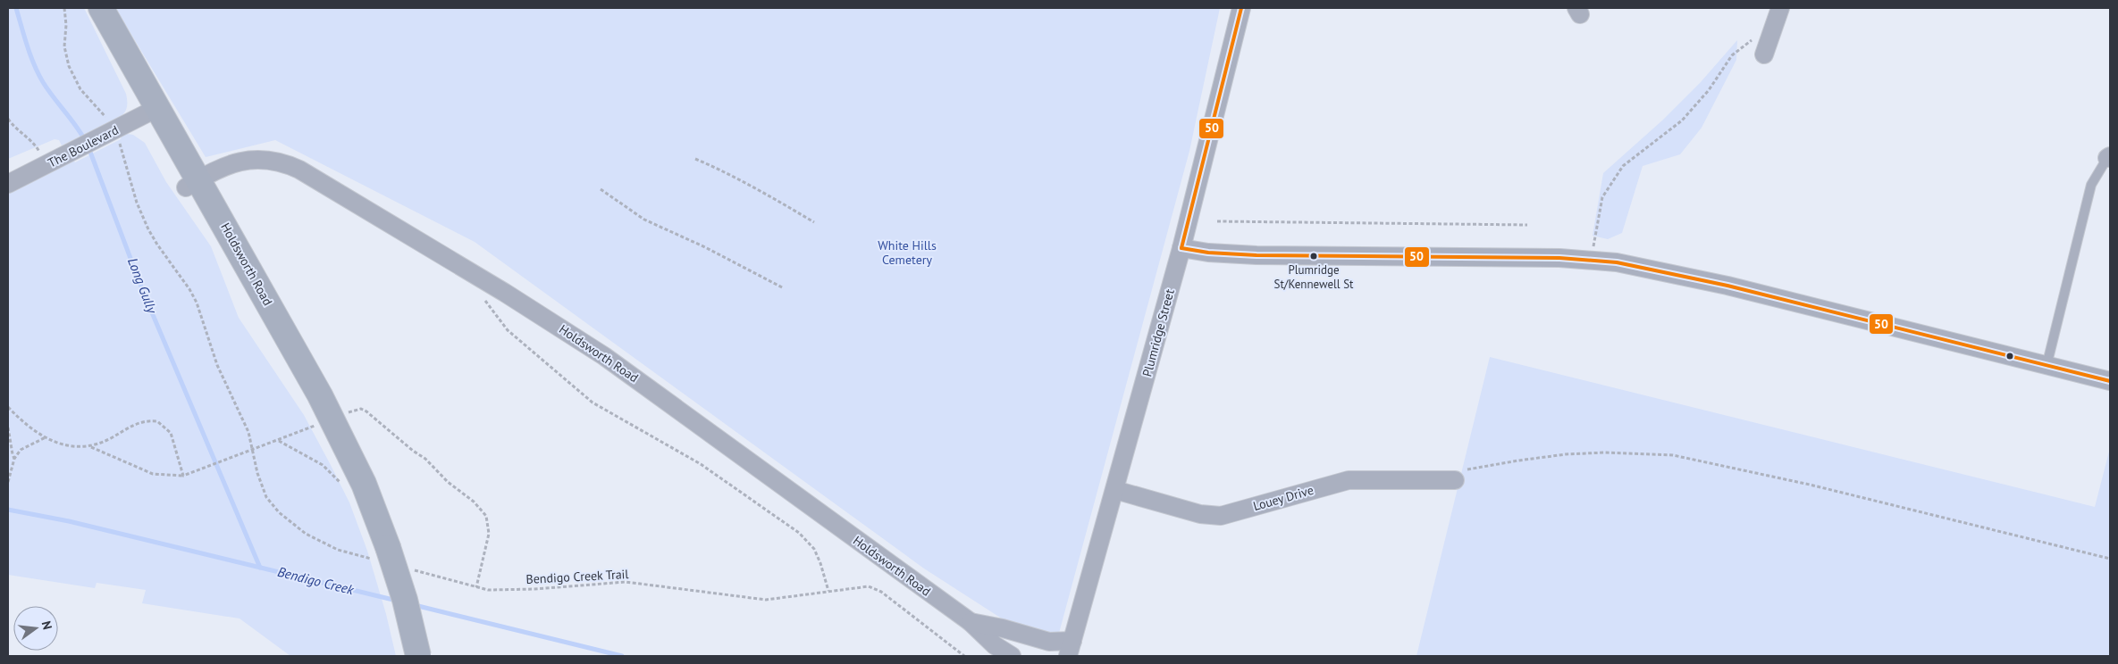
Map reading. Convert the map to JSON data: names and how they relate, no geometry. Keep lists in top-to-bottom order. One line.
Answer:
{"streets":{"main road":["Holdsworth Road"],"street":["The Boulevard","Plumridge Street","Louey Drive"],"path":["Bendigo Creek Trail"]},"crossings":[["The Boulevard","Holdsworth Road"],["Holdsworth Road","Plumridge Street"],["Plumridge Street","Louey Drive"]],"water":["Long Gully","Bendigo Creek"],"parks":["White Hills Cemetery"],"places":["Plumridge St/Kennewell St"],"lines":["transit line 50"],"north":"right"}
